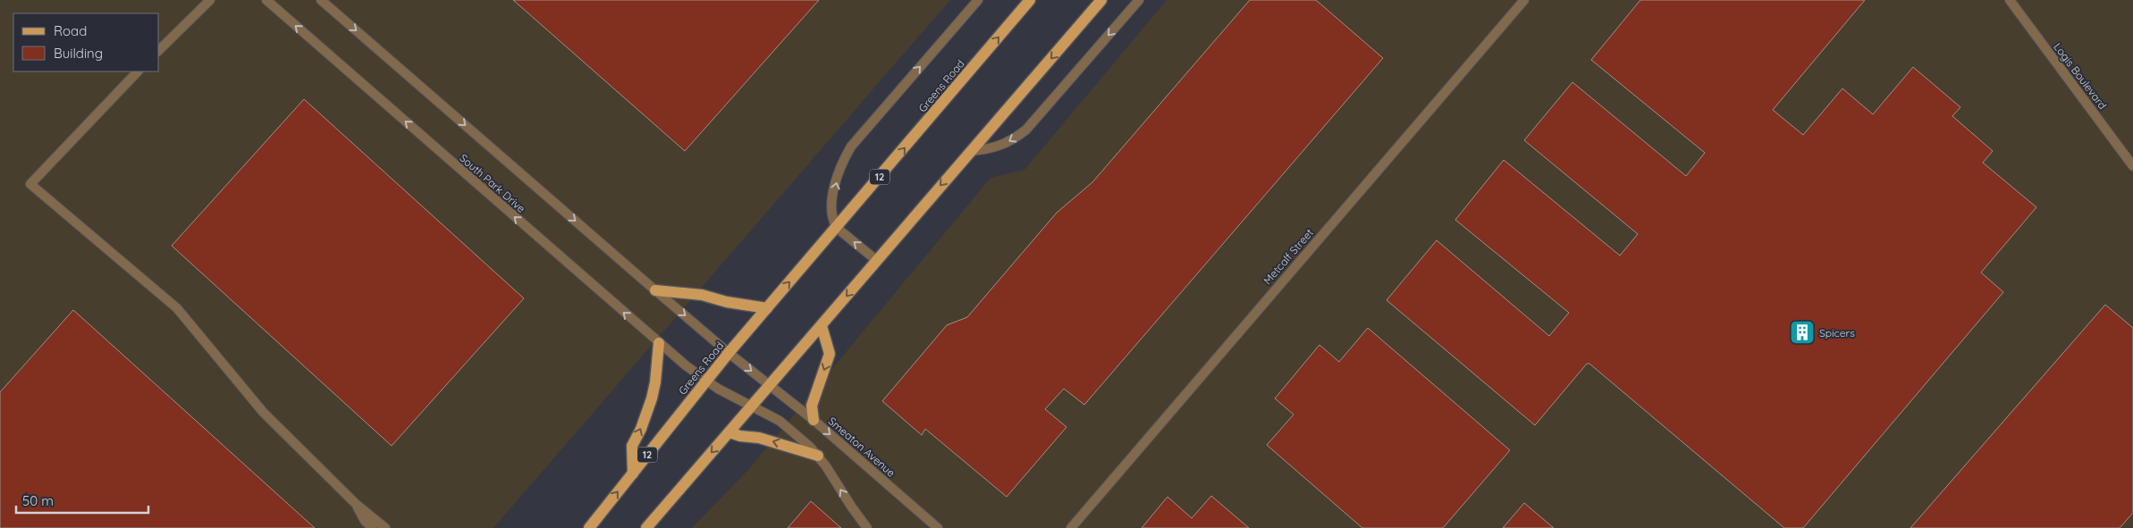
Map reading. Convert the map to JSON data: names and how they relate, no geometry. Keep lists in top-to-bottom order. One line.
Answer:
{"streets":{"main road":["Greens Road","12"],"street":["Logis Boulevard","South Park Drive","Metcalf Street","Smeaton Avenue"]},"crossings":[["Greens Road","South Park Drive"],["Greens Road","Smeaton Avenue"]],"places":{"building":["Spicers"]},"legend":["Road","Building"],"scale_bar":"50 m"}
